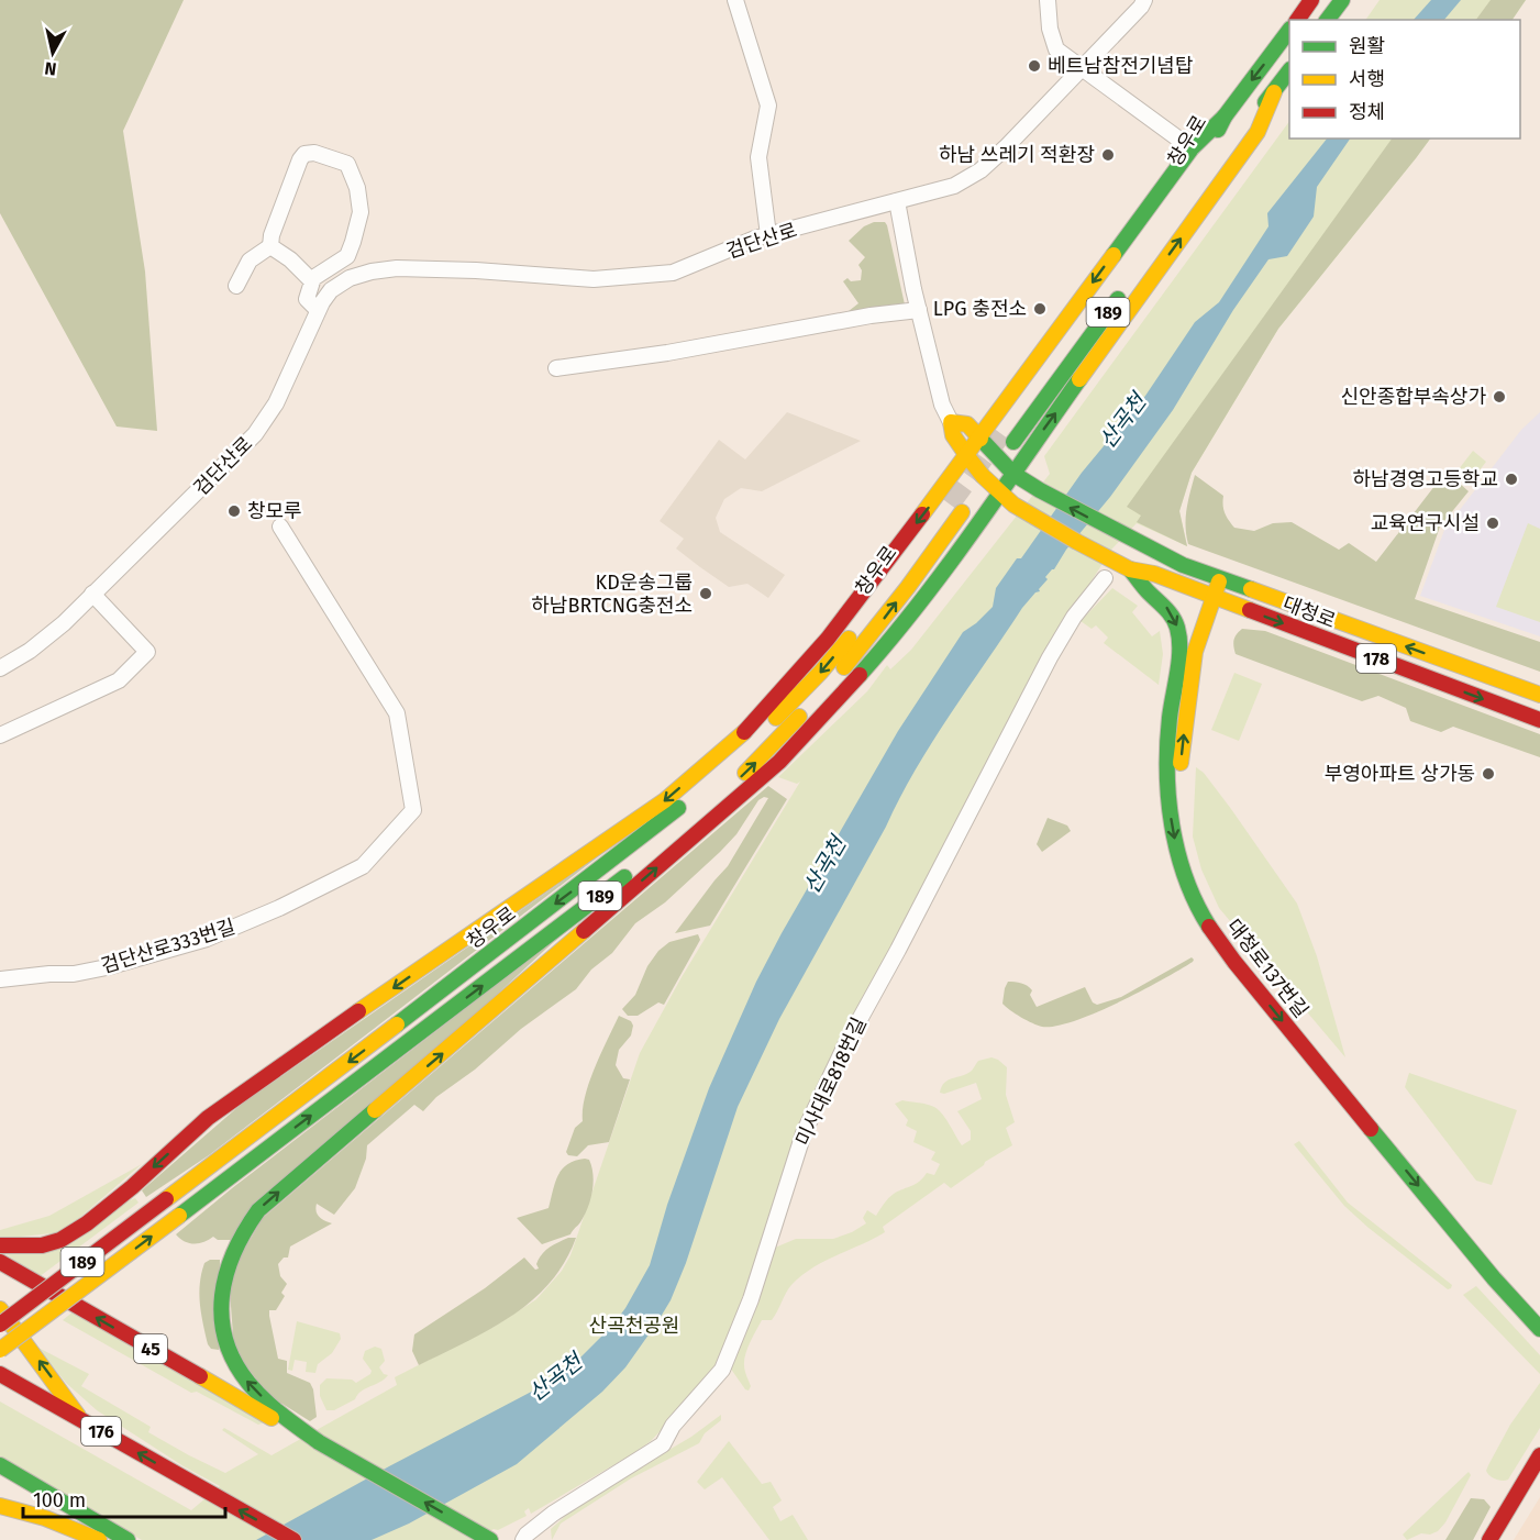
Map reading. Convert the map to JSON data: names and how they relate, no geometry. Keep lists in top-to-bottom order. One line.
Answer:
{"streets":{"main road":["창우로","189","대청로","178","대청로137번길","45","176"],"street":["검단산로","검단산로333번길","미사대로818번길"]},"crossings":[["대청로","178"],["대청로","대청로137번길"]],"water":["산곡천"],"parks":["산곡천공원"],"places":["베트남참전기념탑","하남 쓰레기 적환장","LPG 충전소","신안종합부속상가","하남경영고등학교","창모루","교육연구시설","KD운송그룹 하남BRTCNG충전소","부영아파트 상가동"],"legend":["원활","서행","정체"],"scale_bar":"100 m","north":"bottom"}
